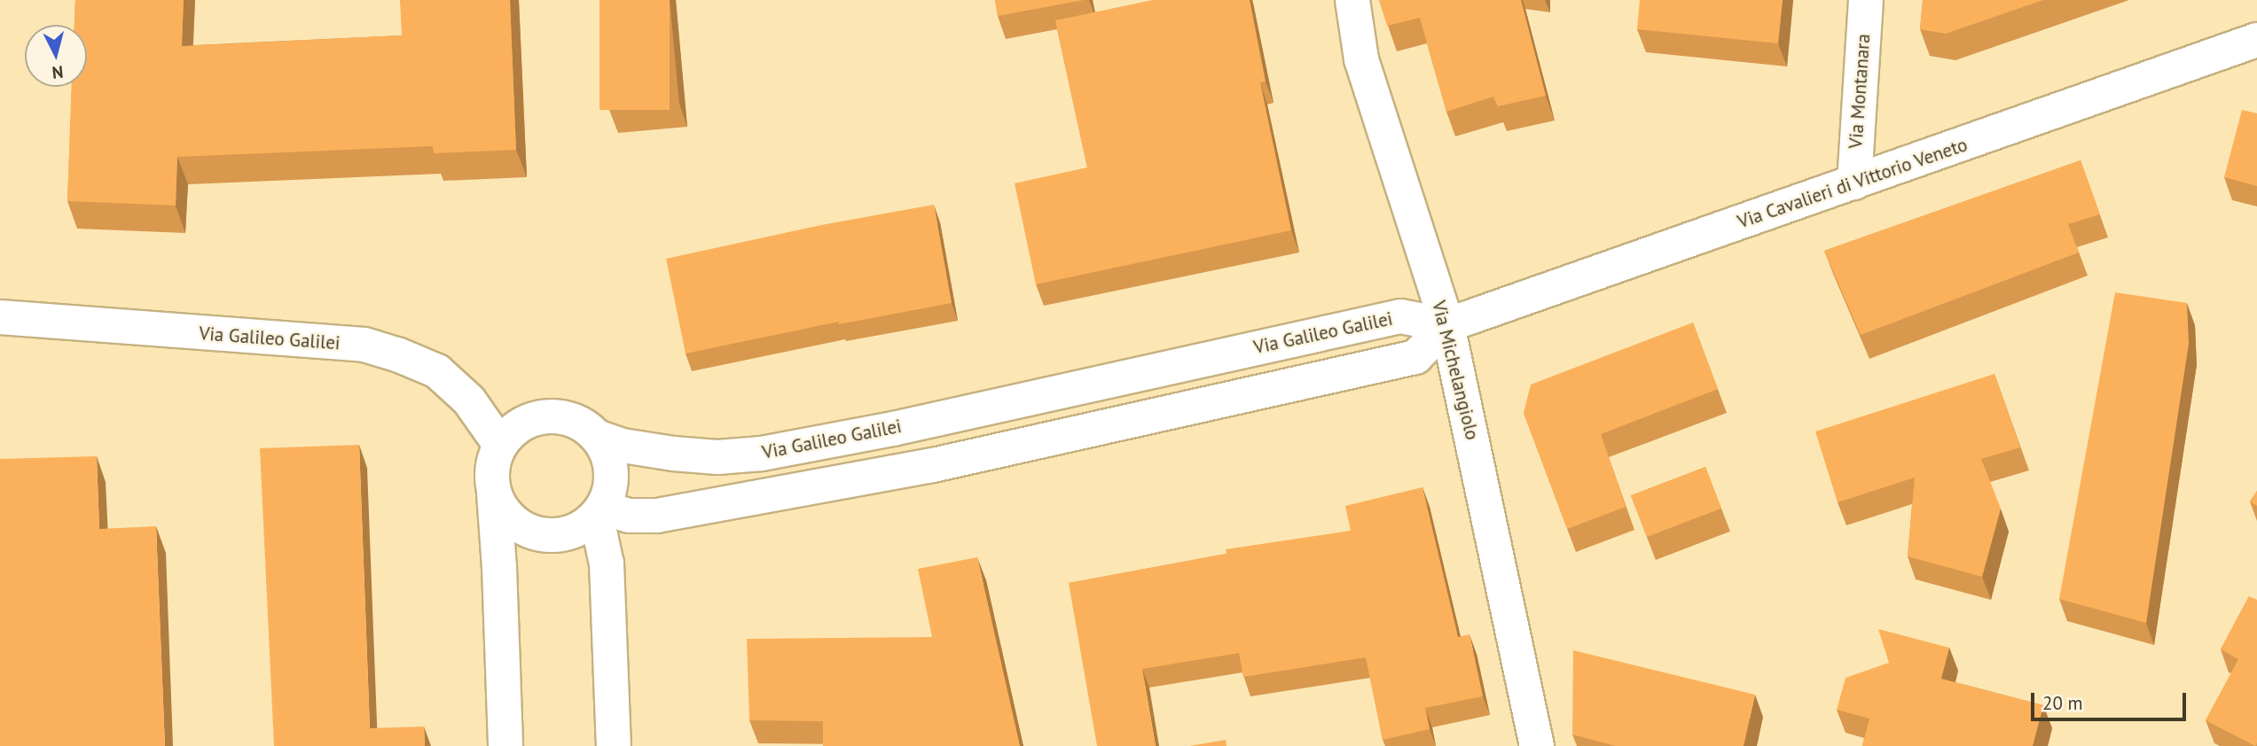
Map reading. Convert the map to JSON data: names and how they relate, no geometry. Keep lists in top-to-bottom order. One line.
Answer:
{"streets":{"street":["Via Montanara","Via Cavalieri di Vittorio Veneto","Via Galileo Galilei","Via Michelangiolo"]},"crossings":[["Via Montanara","Via Cavalieri di Vittorio Veneto"],["Via Cavalieri di Vittorio Veneto","Via Galileo Galilei"],["Via Cavalieri di Vittorio Veneto","Via Michelangiolo"],["Via Galileo Galilei","Via Michelangiolo"]],"scale_bar":"20 m","north":"bottom"}
